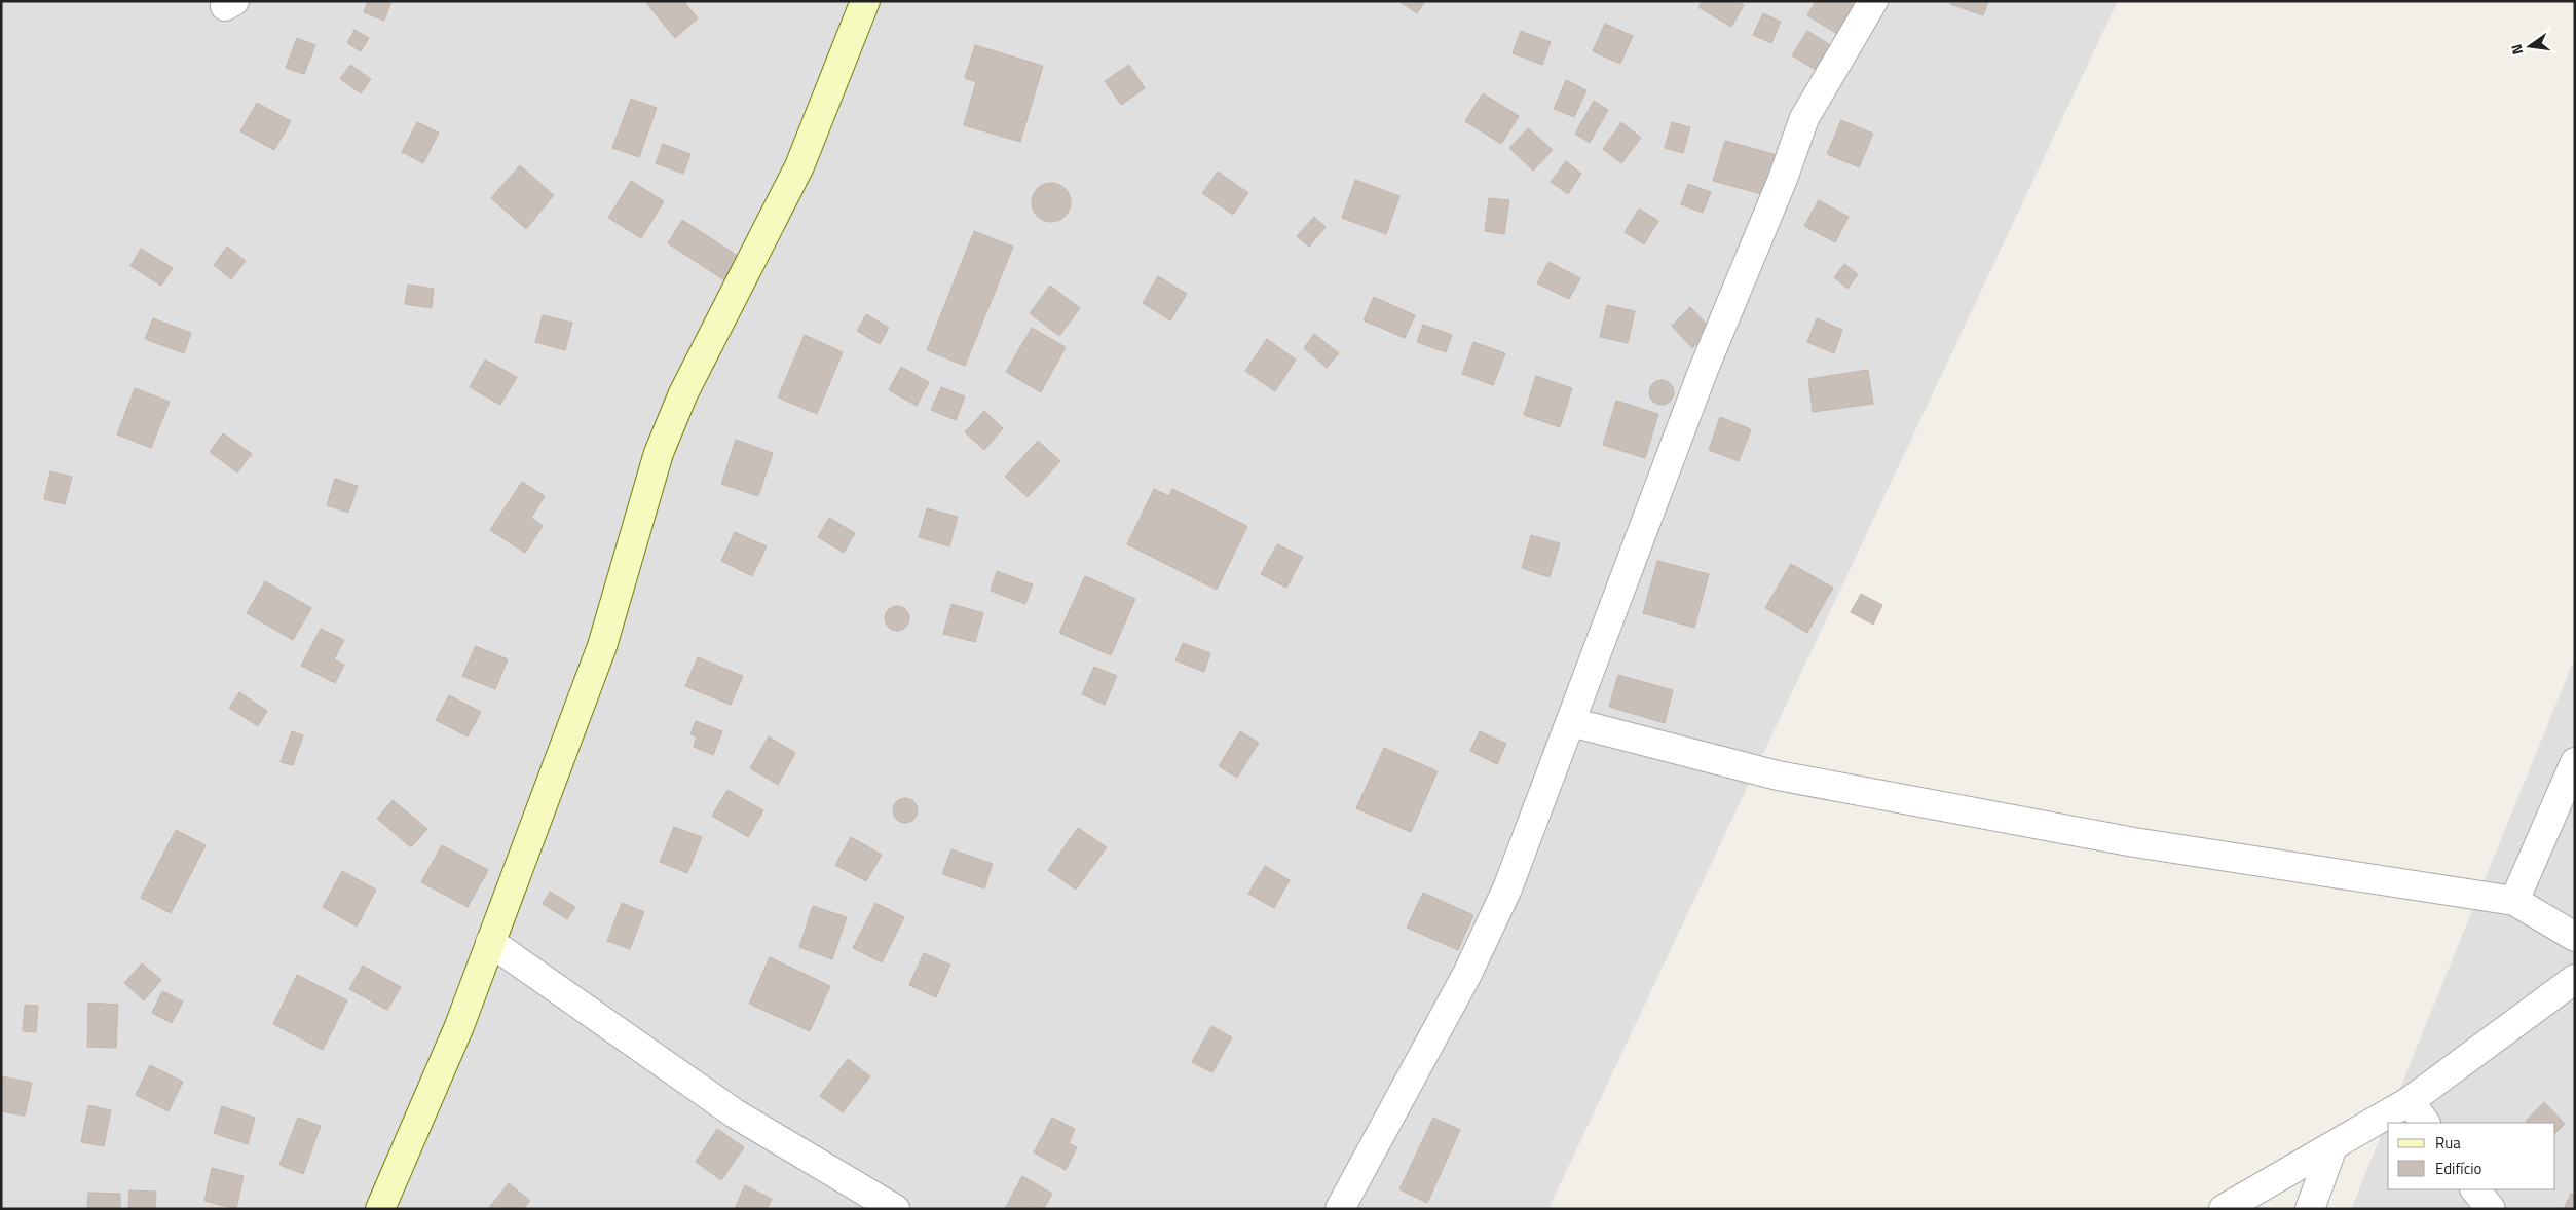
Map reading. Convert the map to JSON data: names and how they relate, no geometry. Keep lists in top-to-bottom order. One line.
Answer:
{"legend":["Rua","Edifício"],"north":"left"}
